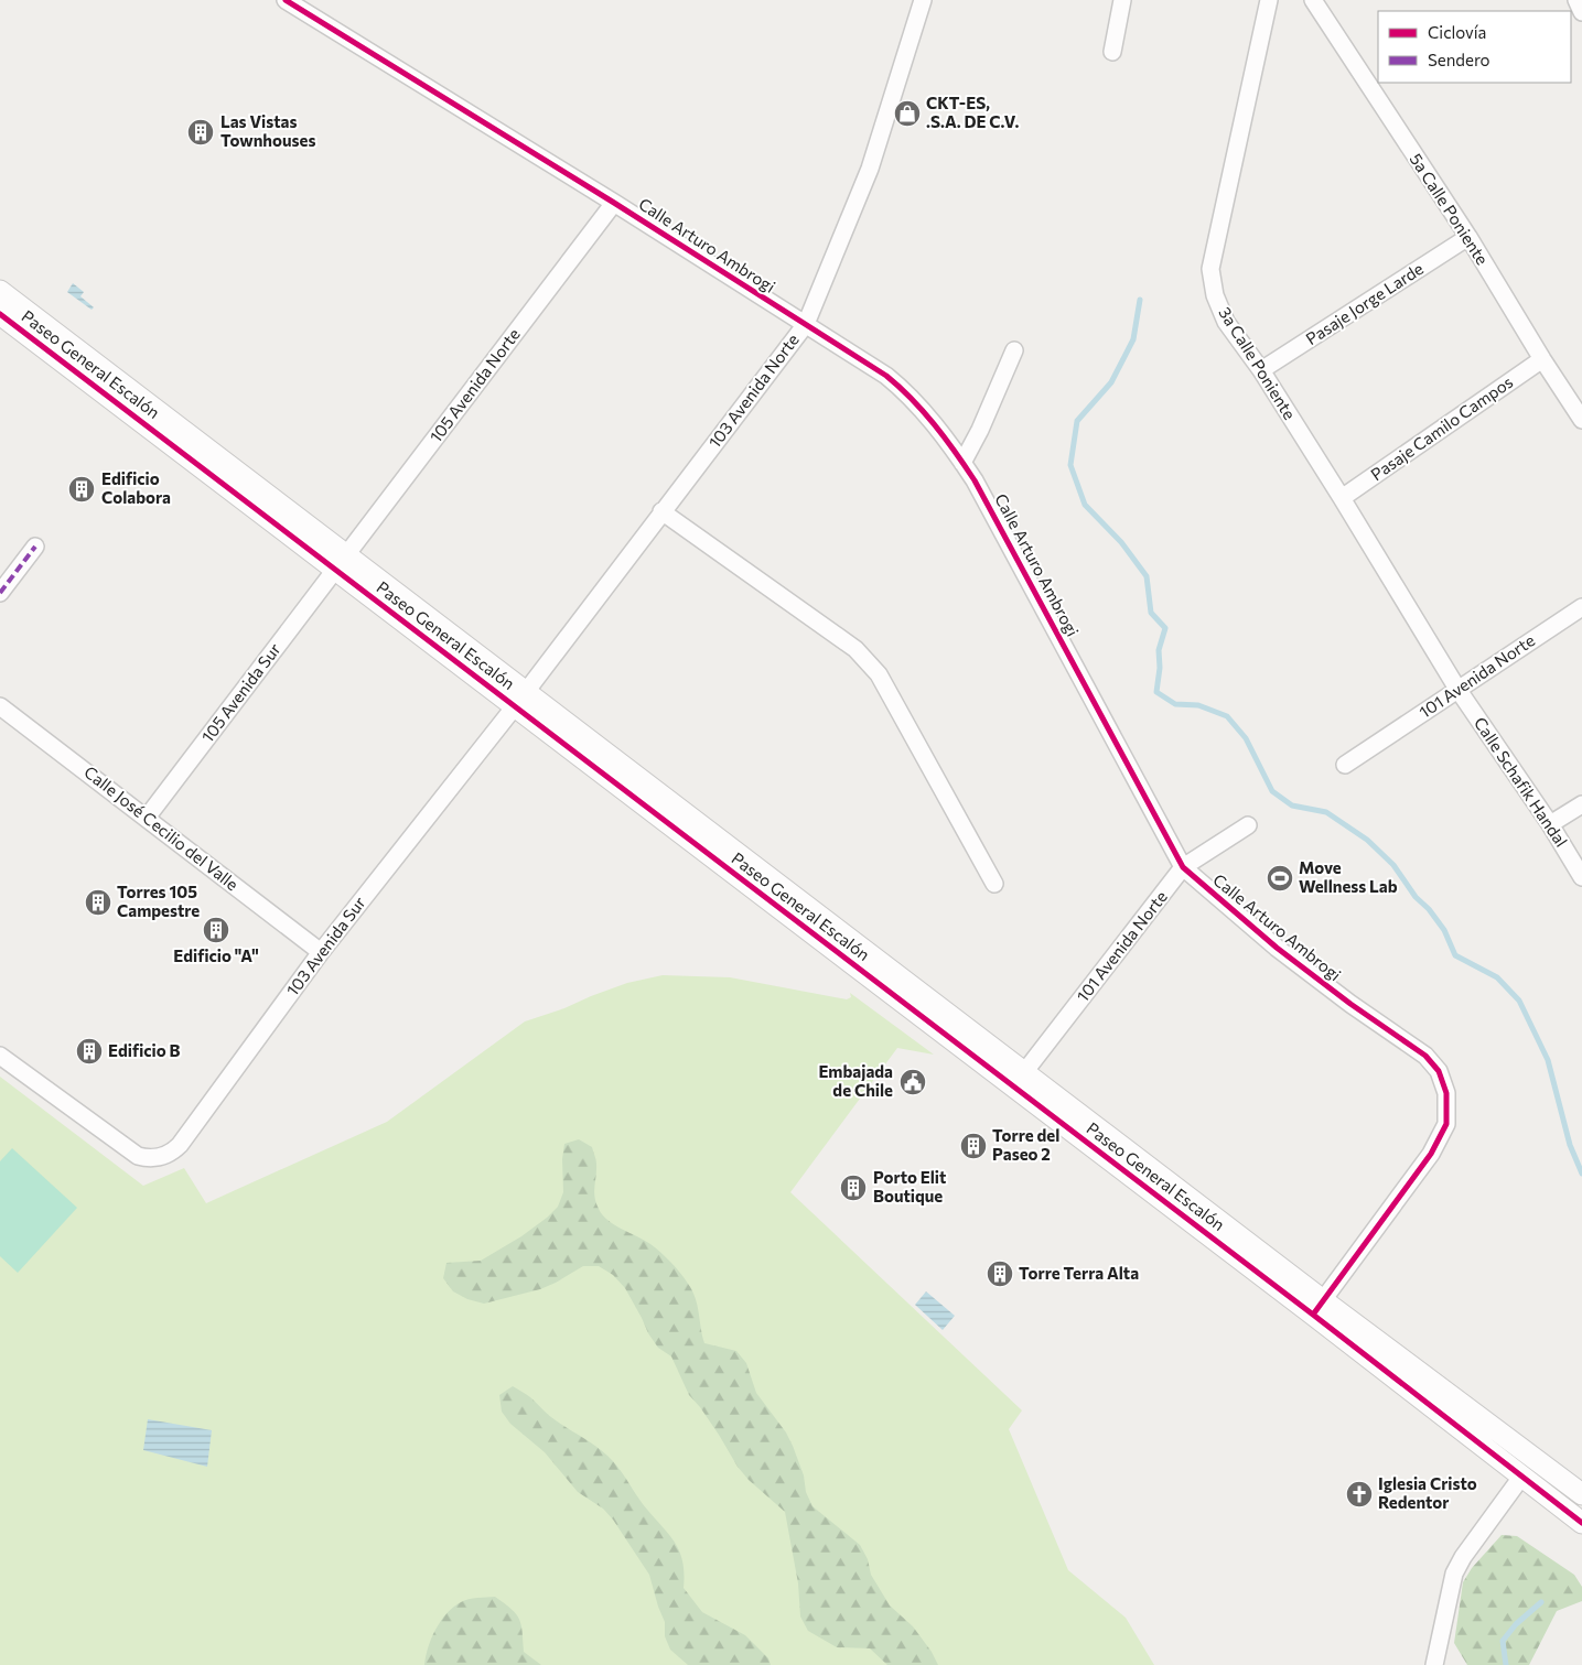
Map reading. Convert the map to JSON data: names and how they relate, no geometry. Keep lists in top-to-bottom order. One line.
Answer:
{"streets":{"street":["5a Calle Poniente","Calle Arturo Ambrogi","Pasaje Jorge Larde","3a Calle Poniente","Paseo General Escalón","105 Avenida Norte","103 Avenida Norte","Pasaje Camilo Campos","101 Avenida Norte","105 Avenida Sur","Calle Schafik Handal","Calle José Cecilio del Valle","103 Avenida Sur"]},"crossings":[["5a Calle Poniente","Pasaje Jorge Larde"],["5a Calle Poniente","Pasaje Camilo Campos"],["Calle Arturo Ambrogi","Paseo General Escalón"],["Calle Arturo Ambrogi","105 Avenida Norte"],["Calle Arturo Ambrogi","103 Avenida Norte"],["Calle Arturo Ambrogi","101 Avenida Norte"],["Pasaje Jorge Larde","3a Calle Poniente"],["3a Calle Poniente","Pasaje Camilo Campos"],["3a Calle Poniente","101 Avenida Norte"],["3a Calle Poniente","Calle Schafik Handal"],["Paseo General Escalón","105 Avenida Norte"],["Paseo General Escalón","103 Avenida Norte"],["Paseo General Escalón","101 Avenida Norte"],["Paseo General Escalón","105 Avenida Sur"],["Paseo General Escalón","103 Avenida Sur"],["105 Avenida Norte","105 Avenida Sur"],["103 Avenida Norte","103 Avenida Sur"],["101 Avenida Norte","Calle Schafik Handal"],["105 Avenida Sur","Calle José Cecilio del Valle"],["Calle José Cecilio del Valle","103 Avenida Sur"]],"places":{"shop":["CKT-ES, .S.A. DE C.V."],"building":["Las Vistas Townhouses","Edificio Colabora","Torres 105 Campestre","Edificio \"A\"","Edificio B","Torre del Paseo 2","Porto Elit Boutique","Torre Terra Alta"],"sports":["Move Wellness Lab"],"public building":["Embajada de Chile"],"church":["Iglesia Cristo Redentor"]},"legend":["Ciclovía","Sendero"]}
